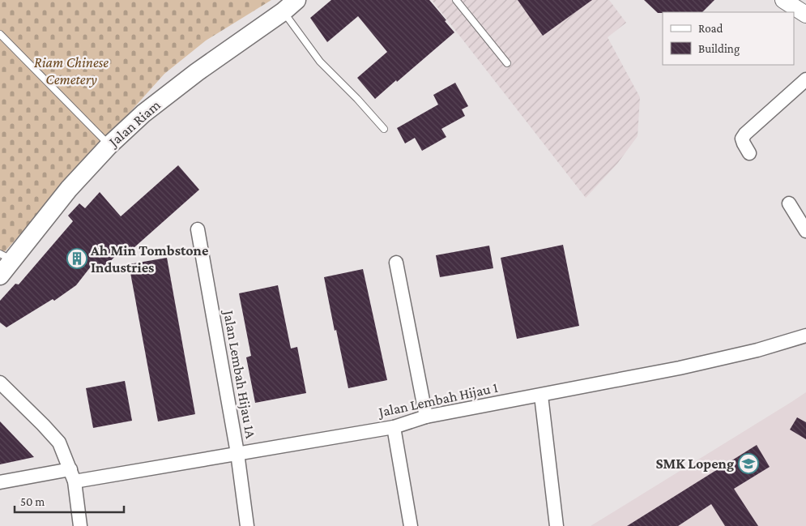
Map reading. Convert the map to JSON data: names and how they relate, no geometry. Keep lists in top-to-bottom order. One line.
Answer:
{"streets":{"main road":["Jalan Riam"],"street":["Jalan Lembah Hijau 1A","Jalan Lembah Hijau 1"]},"crossings":[["Jalan Lembah Hijau 1A","Jalan Lembah Hijau 1"]],"parks":["Riam Chinese Cemetery"],"places":{"building":["Ah Min Tombstone Industries"],"school or university":["SMK Lopeng"]},"legend":["Road","Building"],"scale_bar":"50 m"}
